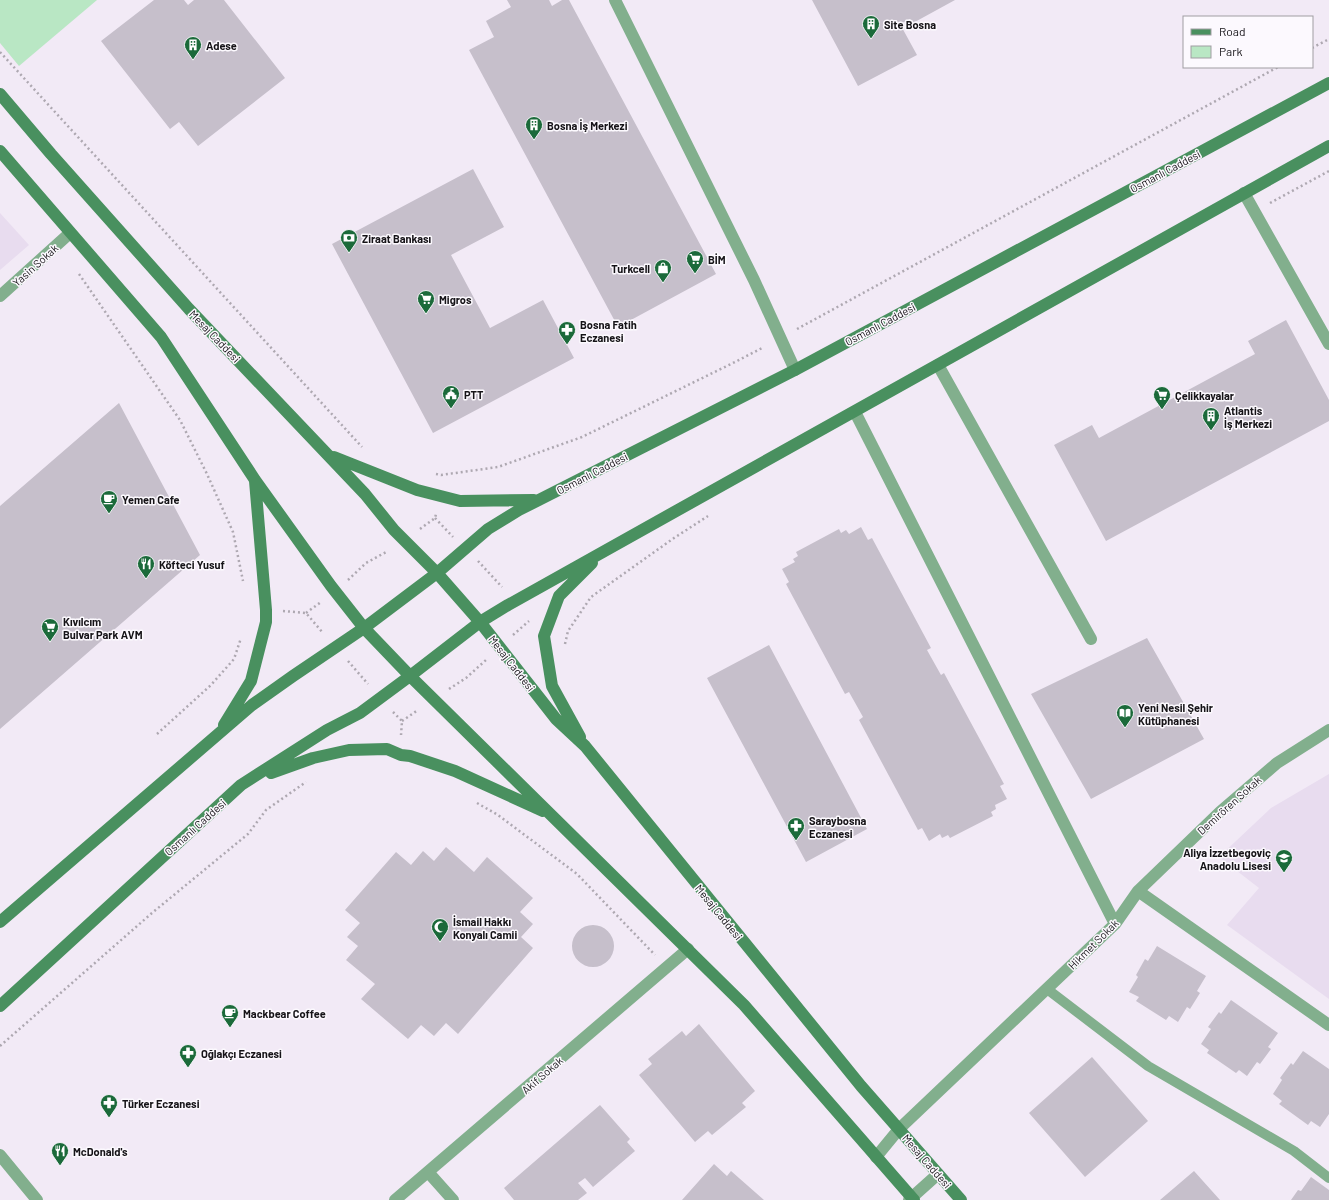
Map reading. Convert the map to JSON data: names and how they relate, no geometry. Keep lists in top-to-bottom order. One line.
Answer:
{"streets":{"street":["Osmanlı Caddesi","Yasin Sokak","Mesaj Caddesi","Demirören Sokak","Hikmet Sokak","Akif Sokak"]},"crossings":[["Osmanlı Caddesi","Mesaj Caddesi"],["Mesaj Caddesi","Hikmet Sokak"],["Demirören Sokak","Hikmet Sokak"]],"places":{"building":["Site Bosna","Adese","Bosna İş Merkezi","Atlantis İş Merkezi"],"bank":["Ziraat Bankası"],"supermarket":["BİM","Migros","Çelikkayalar","Kıvılcım Bulvar Park AVM"],"shop":["Turkcell"],"pharmacy":["Bosna Fatih Eczanesi","Saraybosna Eczanesi","Oğlakçı Eczanesi","Türker Eczanesi"],"public building":["PTT"],"cafe":["Yemen Cafe","Mackbear Coffee"],"restaurant":["Köfteci Yusuf","McDonald's"],"library":["Yeni Nesil Şehir Kütüphanesi"],"school or university":["Aliya İzzetbegoviç Anadolu Lisesi"],"mosque":["İsmail Hakkı Konyalı Camii"]},"legend":["Road","Park"]}
